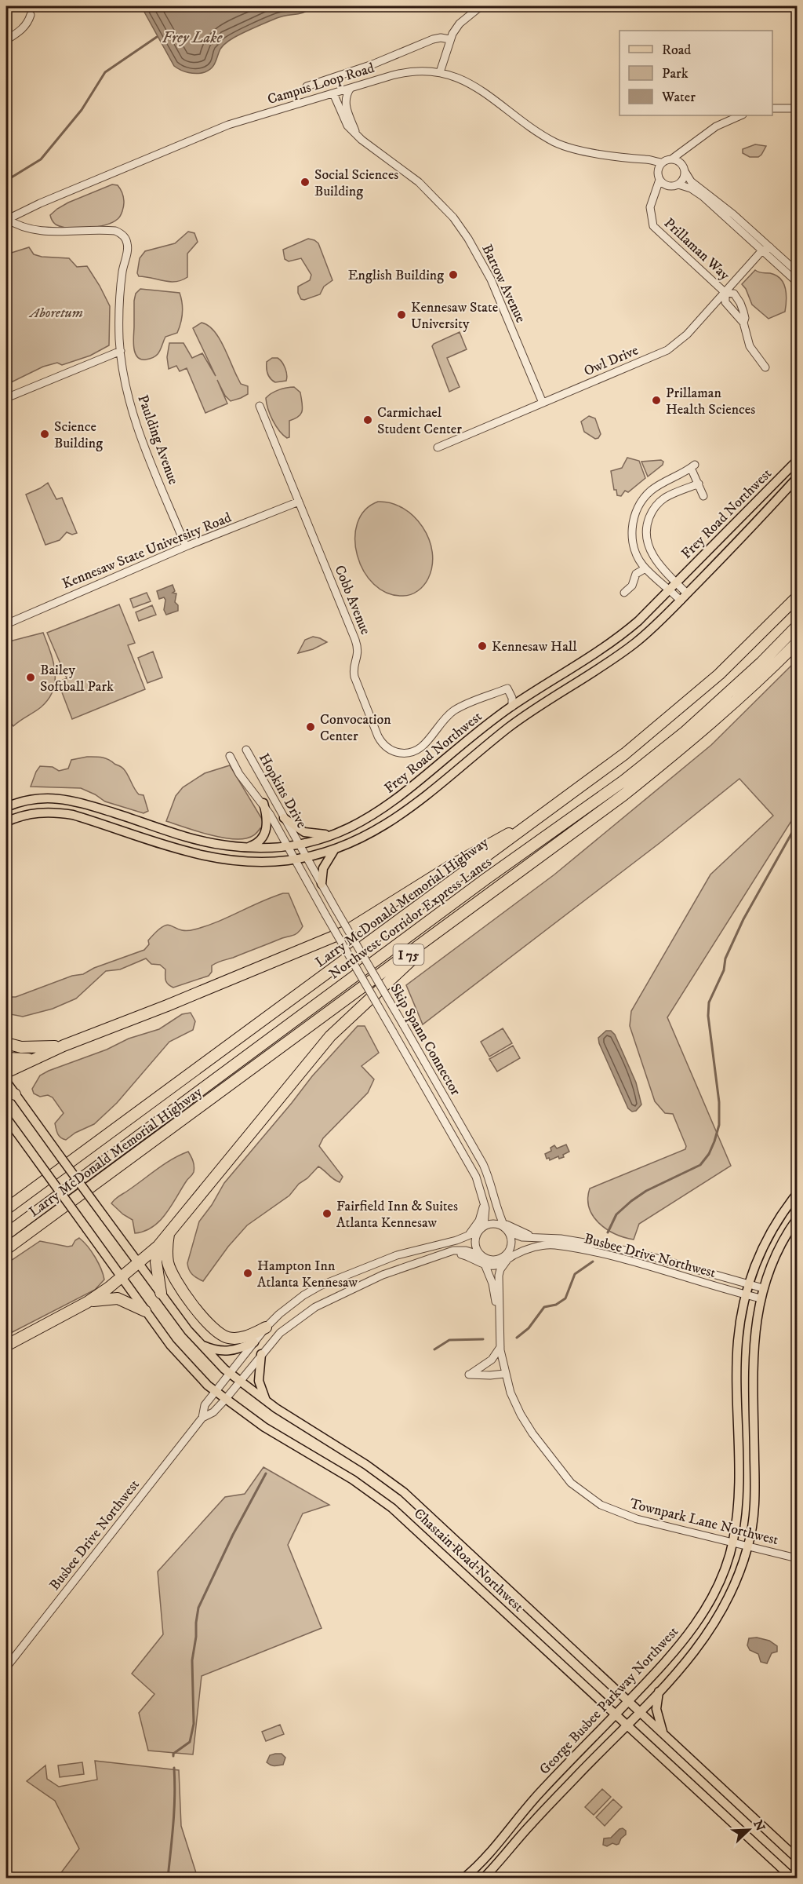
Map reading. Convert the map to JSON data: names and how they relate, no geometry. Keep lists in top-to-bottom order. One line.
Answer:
{"streets":{"highway":["Larry McDonald Memorial Highway","Northwest Corridor Express Lanes","I 75"],"main road":["Frey Road Northwest","Chastain Road Northwest","George Busbee Parkway Northwest"],"street":["Campus Loop Road","Prillaman Way","Bartow Avenue","Owl Drive","Paulding Avenue","Kennesaw State University Road","Cobb Avenue","Hopkins Drive","Skip Spann Connector","Busbee Drive Northwest","Townpark Lane Northwest"]},"crossings":[["Campus Loop Road","Prillaman Way"],["Campus Loop Road","Bartow Avenue"],["Campus Loop Road","Paulding Avenue"],["Prillaman Way","Owl Drive"],["Bartow Avenue","Owl Drive"],["Paulding Avenue","Kennesaw State University Road"],["Frey Road Northwest","Cobb Avenue"],["Frey Road Northwest","Hopkins Drive"],["Frey Road Northwest","Skip Spann Connector"],["Kennesaw State University Road","Cobb Avenue"],["Hopkins Drive","Skip Spann Connector"],["Skip Spann Connector","Busbee Drive Northwest"],["Skip Spann Connector","Townpark Lane Northwest"],["Busbee Drive Northwest","Townpark Lane Northwest"],["Busbee Drive Northwest","Chastain Road Northwest"],["Busbee Drive Northwest","George Busbee Parkway Northwest"],["Townpark Lane Northwest","George Busbee Parkway Northwest"],["Chastain Road Northwest","George Busbee Parkway Northwest"]],"water":["Frey Lake"],"parks":["Aboretum"],"places":["Social Sciences Building","English Building","Kennesaw State University","Prillaman Health Sciences","Carmichael Student Center","Science Building","Kennesaw Hall","Bailey Softball Park","Convocation Center","Fairfield Inn & Suites Atlanta Kennesaw","Hampton Inn Atlanta Kennesaw"],"legend":["Road","Park","Water"],"north":"top right"}
